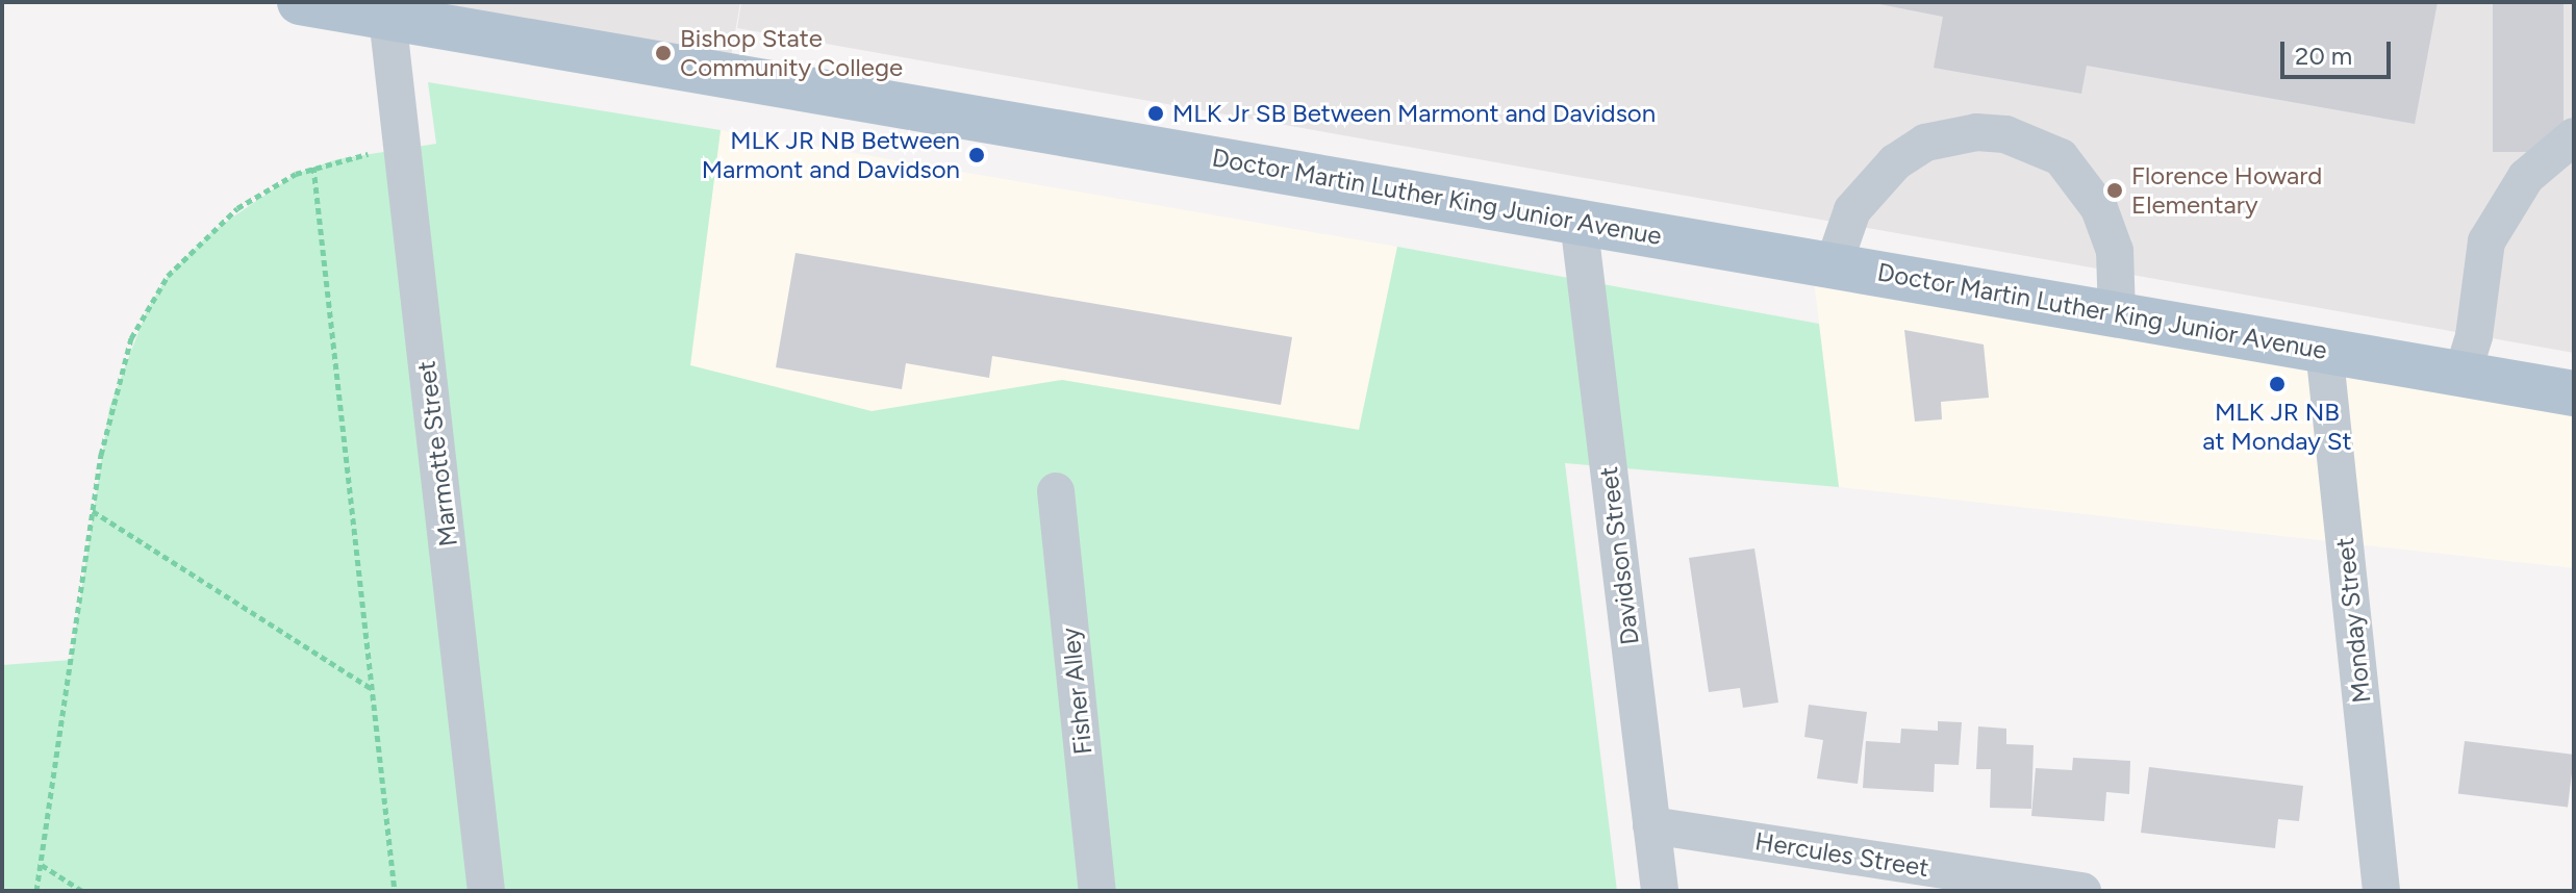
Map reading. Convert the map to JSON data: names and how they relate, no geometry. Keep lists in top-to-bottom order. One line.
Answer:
{"streets":{"main road":["Doctor Martin Luther King Junior Avenue"],"street":["Marmotte Street","Davidson Street","Monday Street","Fisher Alley","Hercules Street"]},"crossings":[["Doctor Martin Luther King Junior Avenue","Marmotte Street"],["Doctor Martin Luther King Junior Avenue","Davidson Street"],["Doctor Martin Luther King Junior Avenue","Monday Street"],["Davidson Street","Hercules Street"]],"places":["Bishop State Community College","MLK Jr SB Between Marmont and Davidson","MLK JR NB Between Marmont and Davidson","Florence Howard Elementary","MLK JR NB at Monday St"],"scale_bar":"20 m"}
